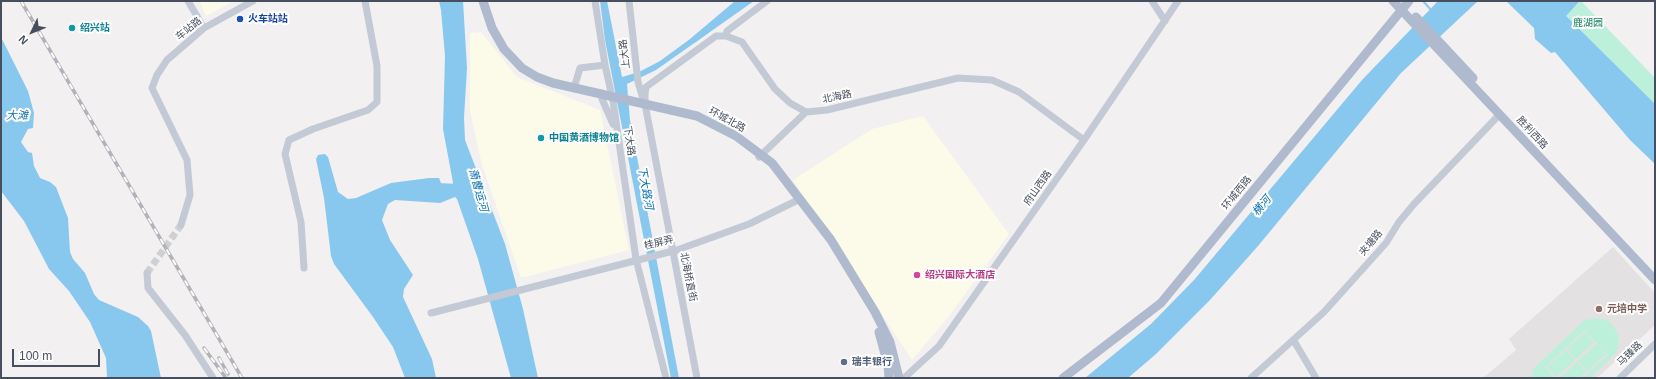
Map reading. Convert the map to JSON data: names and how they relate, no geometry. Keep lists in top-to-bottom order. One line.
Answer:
{"streets":{"main road":["环城北路","胜利西路","环城西路"],"street":["车站路","上大路","北海路","下大路","府山西路","桂屏弄","夹塘路","北海桥直街","马臻路"]},"crossings":[["上大路","环城北路"],["上大路","北海桥直街"],["北海路","府山西路"],["环城北路","桂屏弄"],["环城北路","北海桥直街"],["胜利西路","环城西路"],["胜利西路","夹塘路"],["下大路","桂屏弄"],["桂屏弄","北海桥直街"]],"water":["大滩","下大路河","萧曹运河","横河"],"parks":["鹿湖园"],"places":["火车站站","绍兴站","中国黄酒博物馆","绍兴国际大酒店","元培中学","瑞丰银行"],"scale_bar":"100 m","north":"bottom left"}
